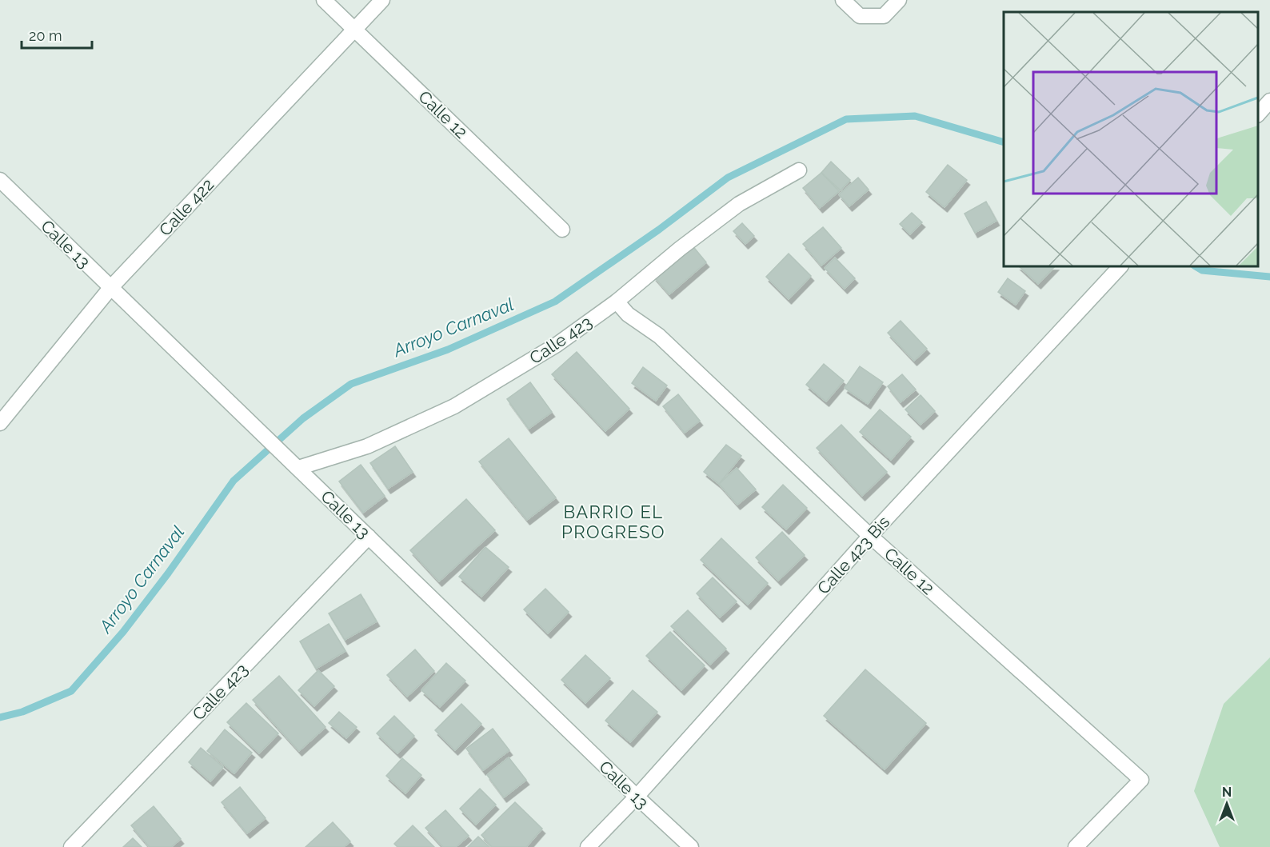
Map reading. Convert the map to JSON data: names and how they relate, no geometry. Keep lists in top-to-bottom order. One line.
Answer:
{"streets":{"street":["Calle 12","Calle 422","Calle 13","Calle 423","Calle 423 Bis"]},"crossings":[["Calle 12","Calle 422"],["Calle 12","Calle 423"],["Calle 12","Calle 423 Bis"],["Calle 422","Calle 13"],["Calle 13","Calle 423"],["Calle 13","Calle 423 Bis"]],"districts":["BARRIO EL PROGRESO"],"water":["Arroyo Carnaval"],"scale_bar":"20 m","north":"top"}
